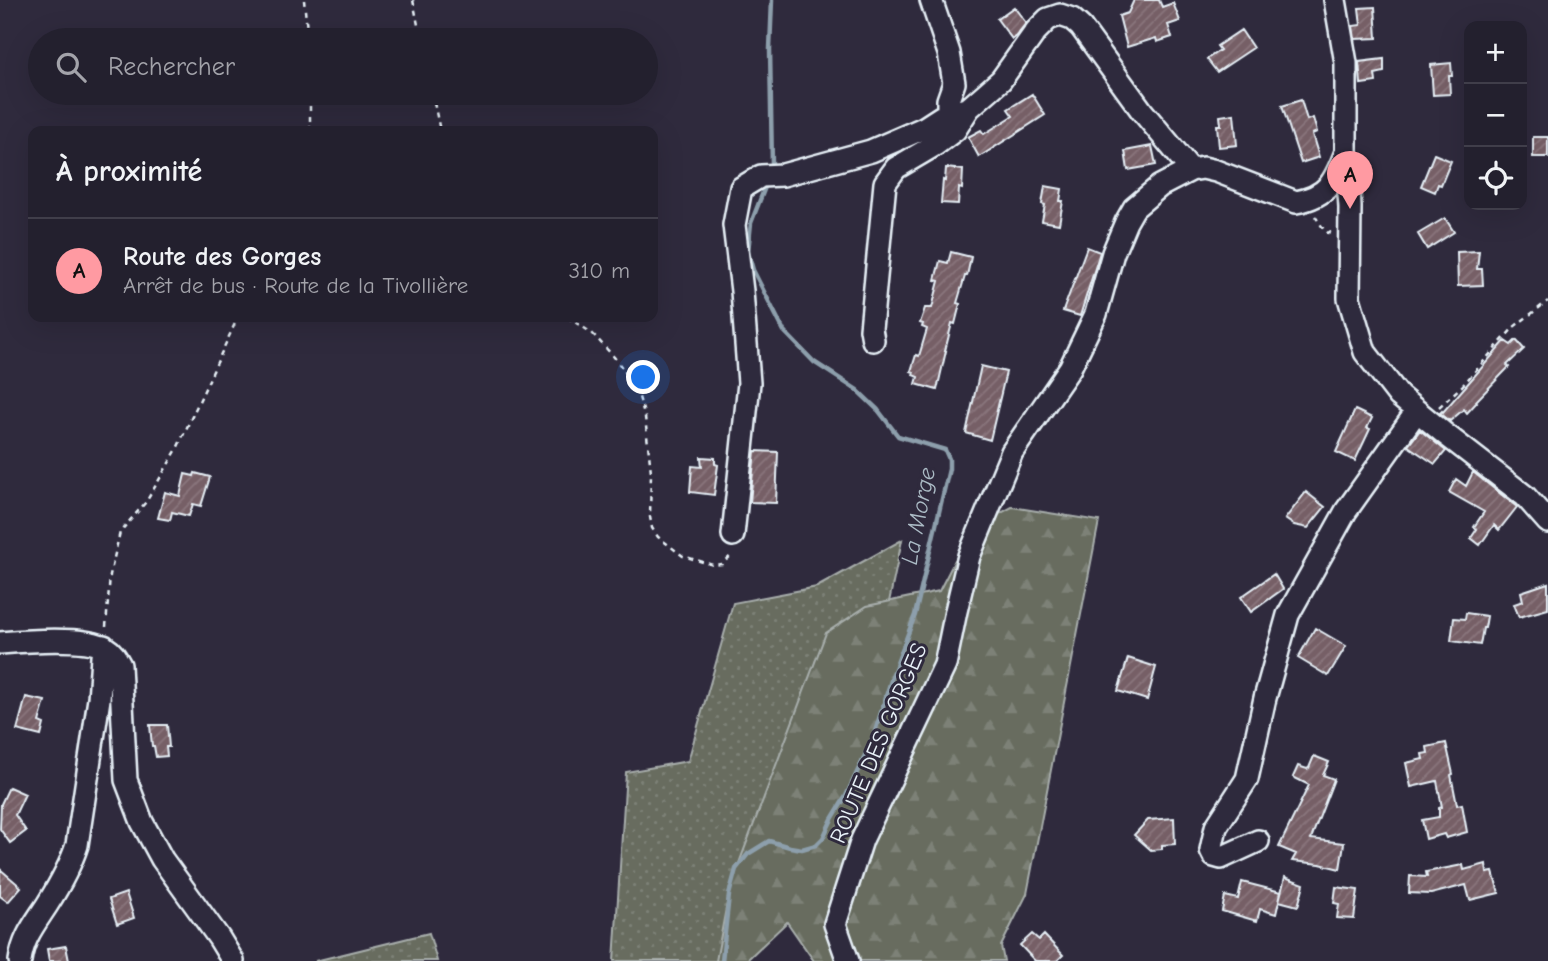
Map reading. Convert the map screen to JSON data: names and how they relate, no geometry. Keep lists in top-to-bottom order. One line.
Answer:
{"streets":{"street":["ROUTE DES GORGES"]},"water":["La Morge"],"page":{"map_buttons":["+","−"],"search":"Rechercher","heading":"À proximité","pins":"A","list":[{"mark":"A","name":"Route des Gorges","note":"Arrêt de bus · Route de la Tivollière","value":"310 m"}]}}
